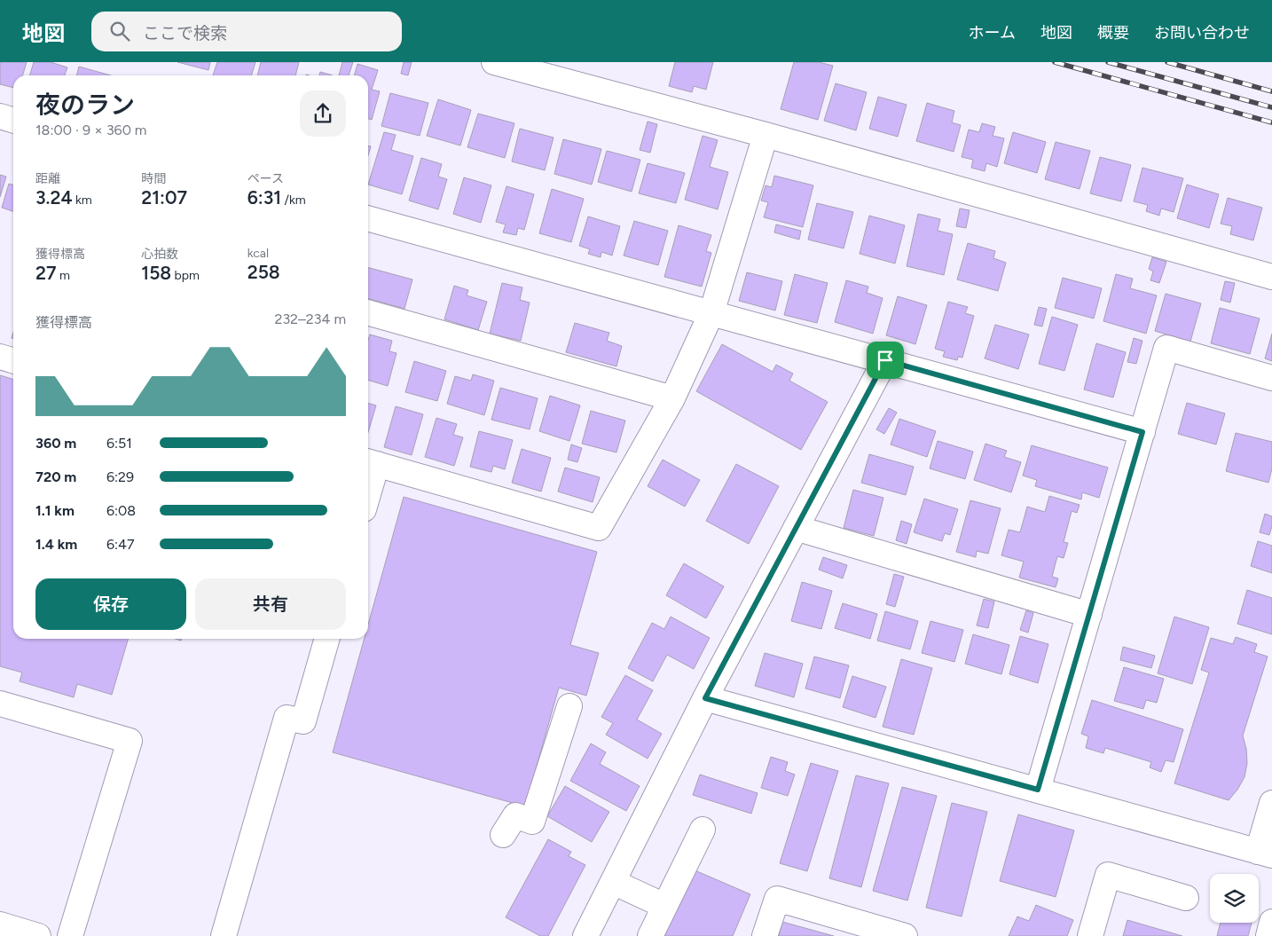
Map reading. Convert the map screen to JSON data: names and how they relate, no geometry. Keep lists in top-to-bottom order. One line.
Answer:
{"page":{"header":"地図","search":"ここで検索","nav":["ホーム","地図","概要","お問い合わせ"],"heading":["夜のラン","18:00 · 9 × 360 m"],"stats":[["距離","3.24 km"],["時間","21:07"],["ペース","6:31 /km"],["獲得標高","27 m"],["心拍数","158 bpm"],["kcal","258"]],"chart":["獲得標高","232–234 m"],"list":[{"name":"360 m","note":"6:51"},{"name":"720 m","note":"6:29"},{"name":"1.1 km","note":"6:08"},{"name":"1.4 km","note":"6:47"}],"buttons":["保存","共有"]}}
